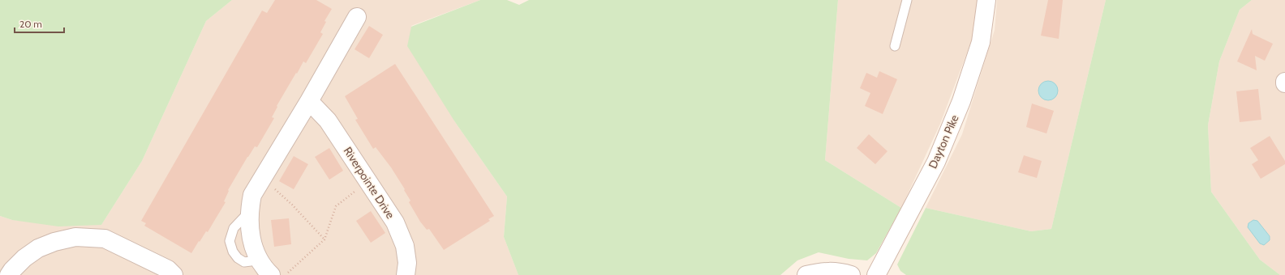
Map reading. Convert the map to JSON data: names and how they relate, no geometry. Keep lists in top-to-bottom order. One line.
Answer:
{"streets":{"street":["Dayton Pike","Riverpointe Drive"]},"scale_bar":"20 m"}
